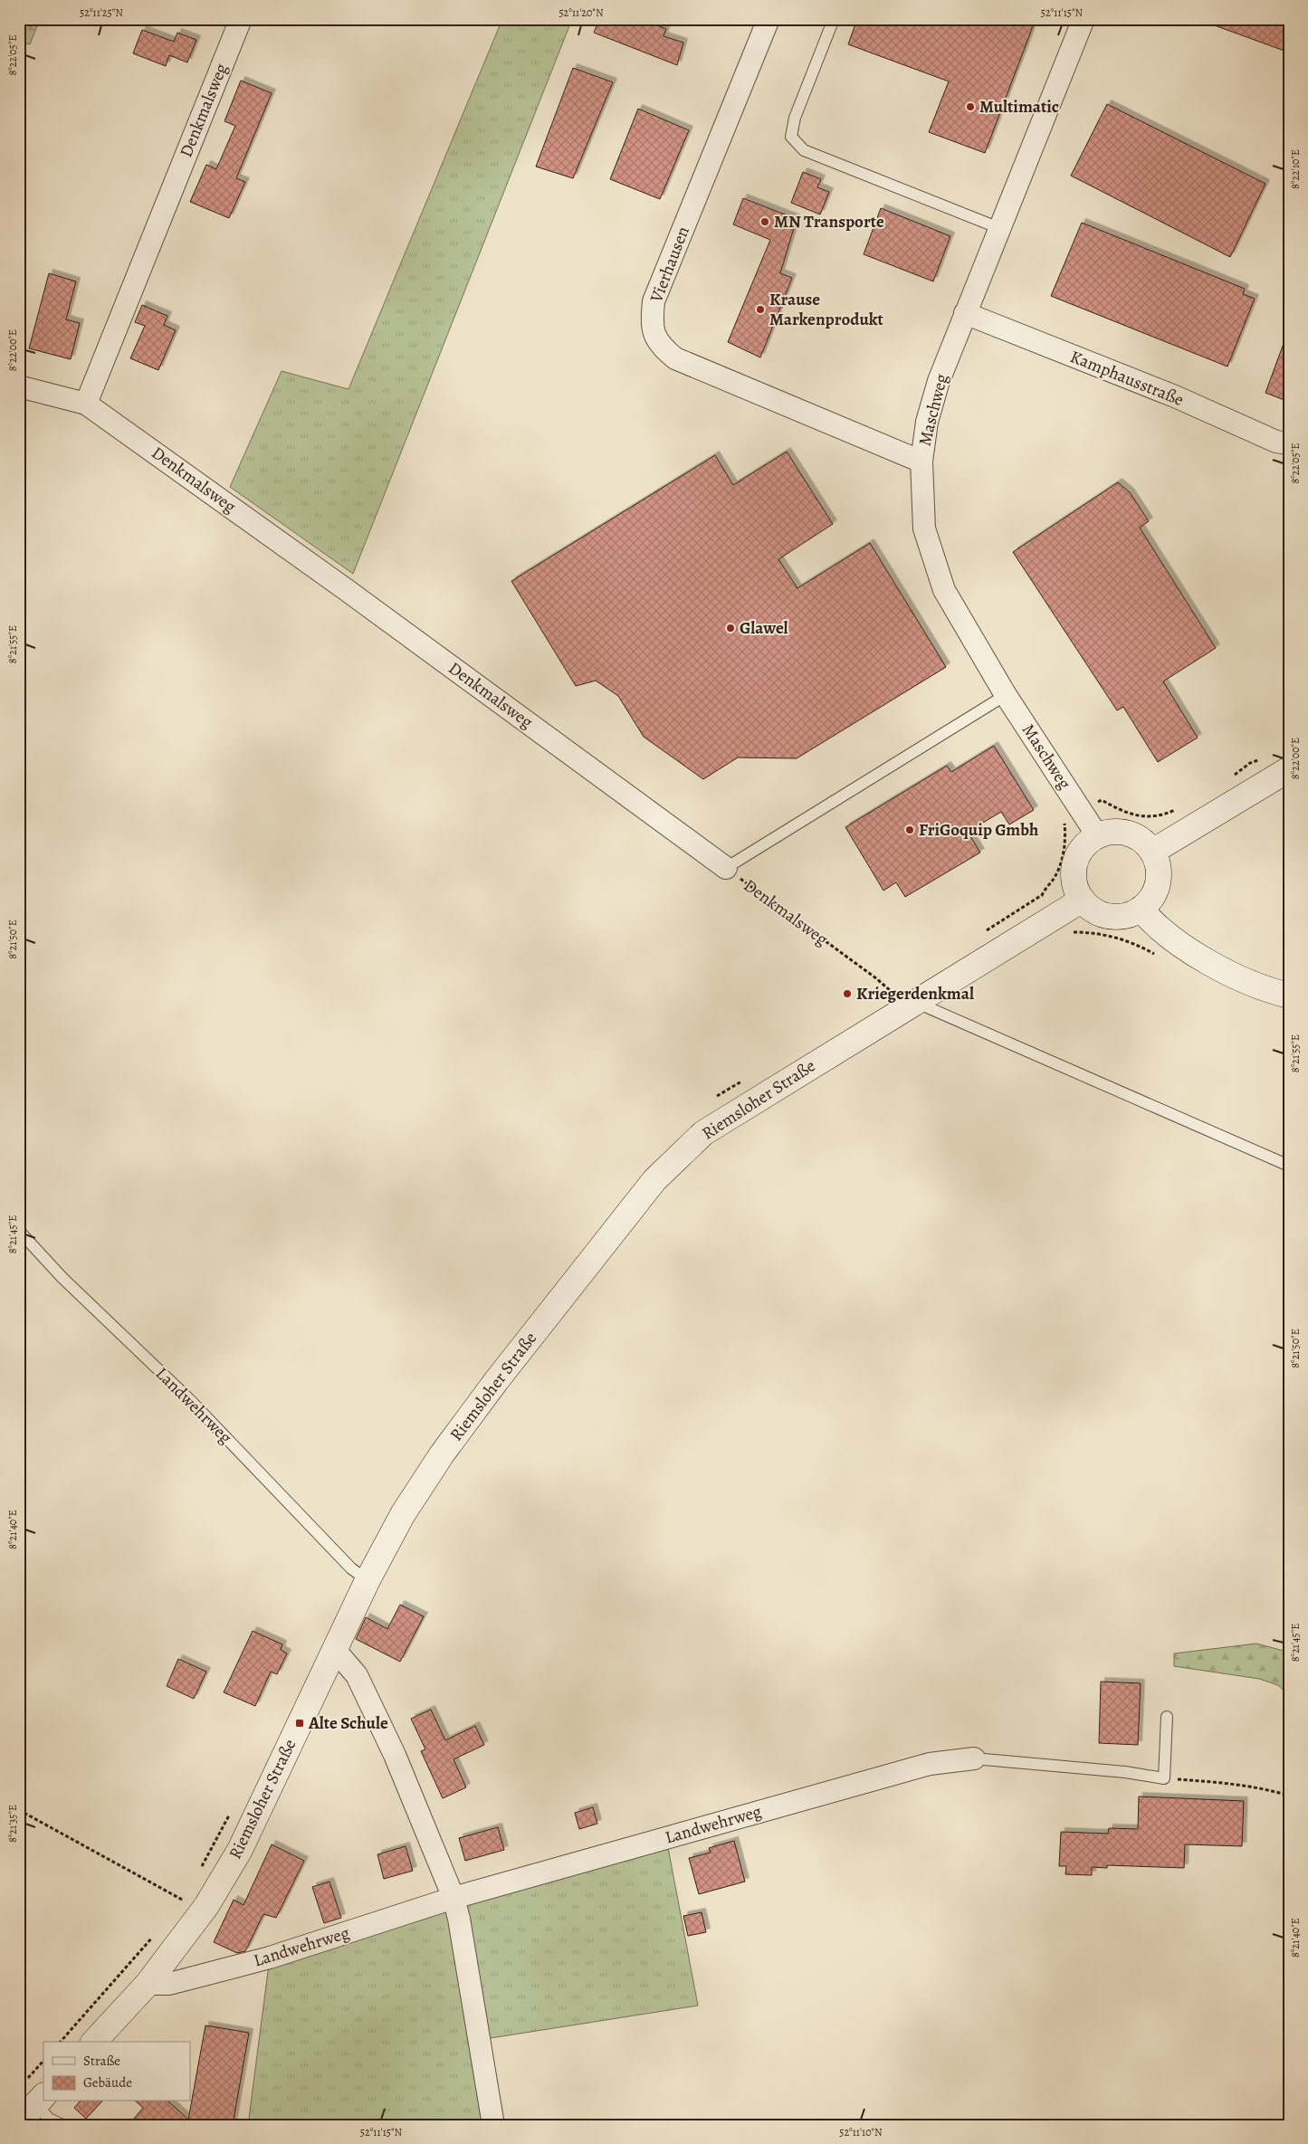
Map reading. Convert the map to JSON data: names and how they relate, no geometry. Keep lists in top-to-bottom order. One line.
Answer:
{"streets":{"main road":["Riemsloher Straße"],"street":["Denkmalsweg","Vierhausen","Kamphausstraße","Maschweg","Landwehrweg"]},"crossings":[["Vierhausen","Maschweg"],["Kamphausstraße","Maschweg"],["Maschweg","Riemsloher Straße"],["Riemsloher Straße","Landwehrweg"]],"places":{"other":["Multimatic","MN Transporte","Krause Markenprodukt","Glawel","FriGoquip Gmbh","Kriegerdenkmal"],"transit":["Alte Schule"]},"legend":["Straße","Gebäude"],"coordinates":["52°11'25\"N","52°11'20\"N","52°11'15\"N","8°22'05\"E","8°22'10\"E","8°22'00\"E","8°21'55\"E","8°21'50\"E","8°21'45\"E","8°21'40\"E","8°21'35\"E","52°11'10\"N"]}
